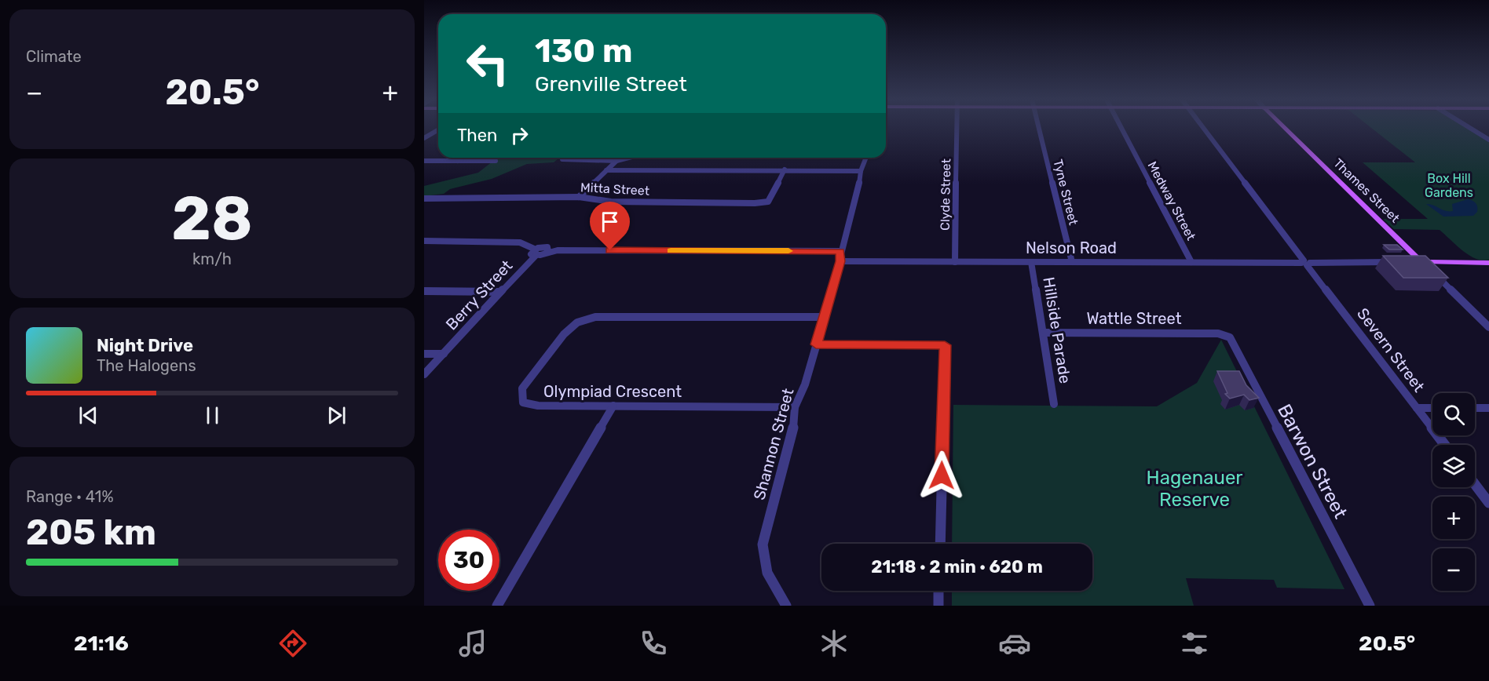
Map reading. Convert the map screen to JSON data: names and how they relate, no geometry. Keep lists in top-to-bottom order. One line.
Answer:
{"streets":{"main road":["Thames Street"],"street":["Mitta Street","Tyne Street","Clyde Street","Medway Street","Nelson Road","Berry Street","Wattle Street","Hillside Parade","Severn Street","Olympiad Crescent","Shannon Street","Barwon Street"]},"crossings":[["Tyne Street","Nelson Road"],["Clyde Street","Nelson Road"],["Medway Street","Nelson Road"],["Nelson Road","Hillside Parade"],["Nelson Road","Severn Street"],["Nelson Road","Shannon Street"],["Wattle Street","Hillside Parade"],["Wattle Street","Barwon Street"],["Olympiad Crescent","Shannon Street"]],"parks":["Box Hill Gardens","Hagenauer Reserve"],"page":{"tile":["Climate",["28","km/h"],["Range · 41%","205 km"]],"turn":["130 m","Grenville Street"],"heat":["−","20.5°","+"],"then":"Then","song":["Night Drive","The Halogens"],"map_buttons":["+","−"],"limit":"30","trip":"21:18 · 2 min · 620 m","tabs":["21:16","20.5°"]}}
